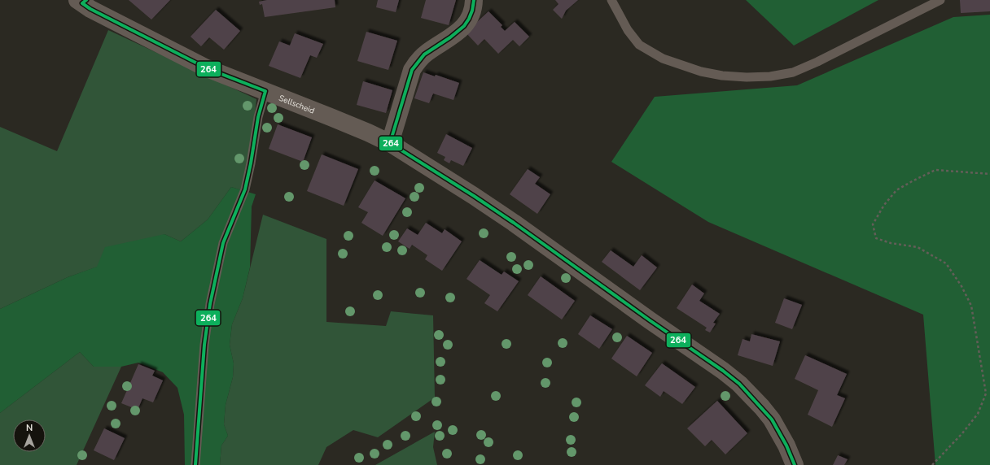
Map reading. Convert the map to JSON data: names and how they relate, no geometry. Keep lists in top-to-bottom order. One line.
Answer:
{"streets":{"street":["Sellscheid"]},"lines":["transit line 264"],"north":"top"}
